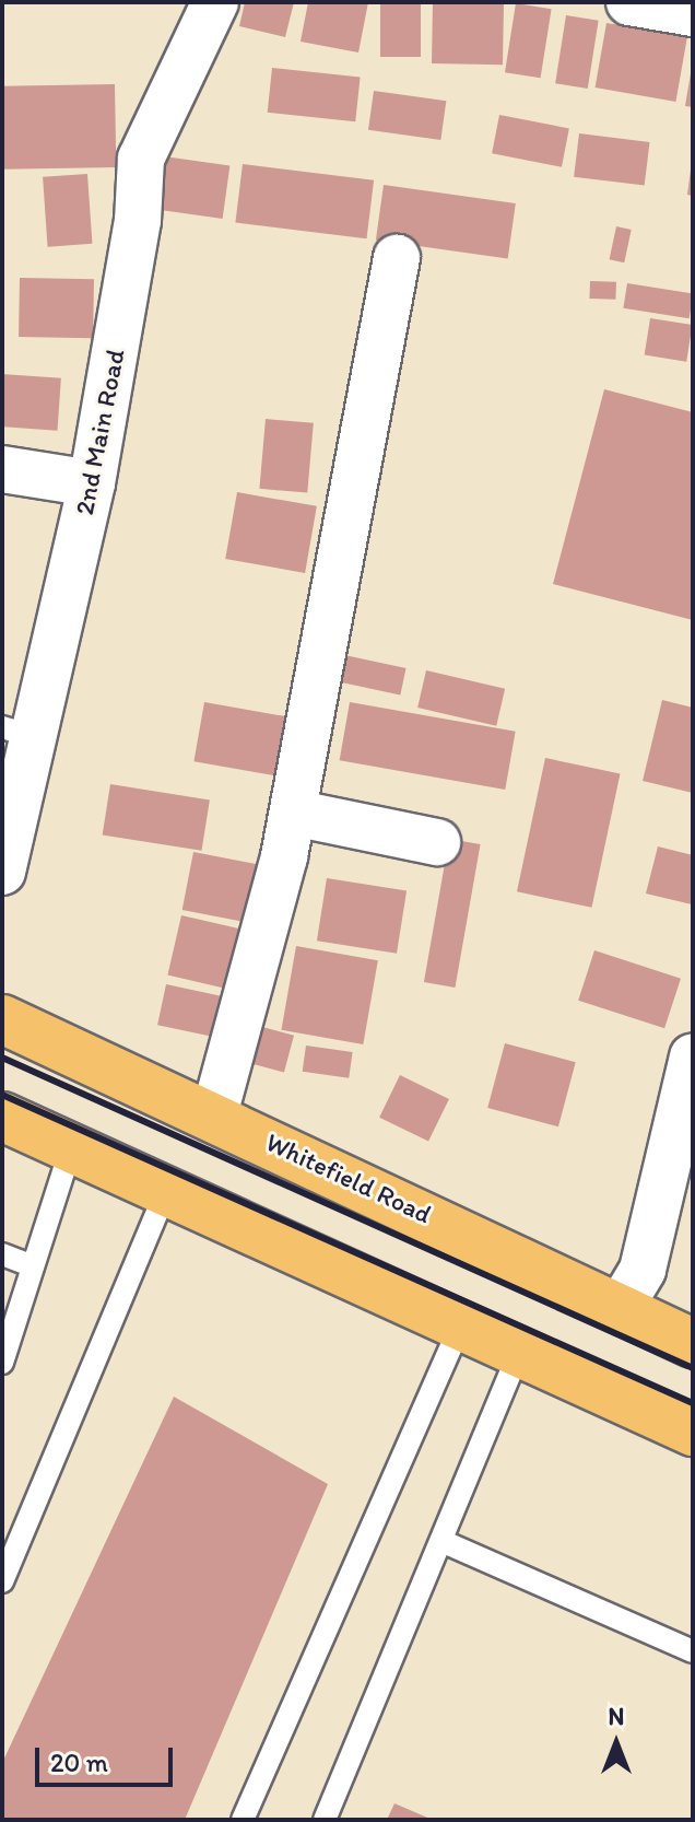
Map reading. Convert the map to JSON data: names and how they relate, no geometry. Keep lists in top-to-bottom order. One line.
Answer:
{"streets":{"main road":["Whitefield Road"],"street":["2nd Main Road"]},"scale_bar":"20 m","north":"top"}
